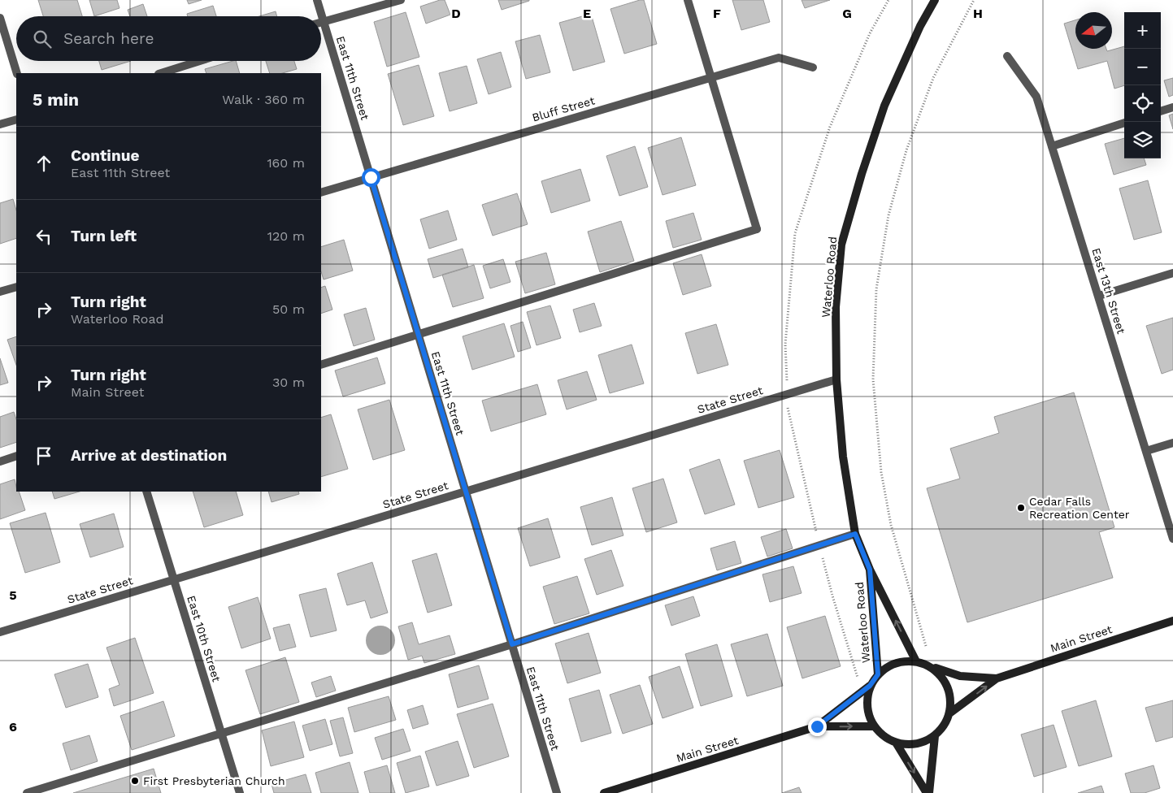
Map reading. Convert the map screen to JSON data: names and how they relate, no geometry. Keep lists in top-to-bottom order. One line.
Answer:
{"streets":{"main road":["Waterloo Road","Main Street"],"street":["East 11th Street","Bluff Street","East 13th Street","State Street","East 10th Street"]},"crossings":[["East 11th Street","Bluff Street"],["East 11th Street","State Street"],["Waterloo Road","State Street"],["Waterloo Road","Main Street"],["State Street","East 10th Street"]],"places":["Cedar Falls Recreation Center","First Presbyterian Church"],"north":"left","page":{"map_buttons":["+","−"],"search":"Search here","heading":["5 min","Walk · 360 m"],"list":[["Continue","East 11th Street","160 m"],["Turn left","120 m"],["Turn right","Waterloo Road","50 m"],["Turn right","Main Street","30 m"],"Arrive at destination"]},"grid":{"columns":["D","E","F","G","H"],"rows":["5","6"]}}
